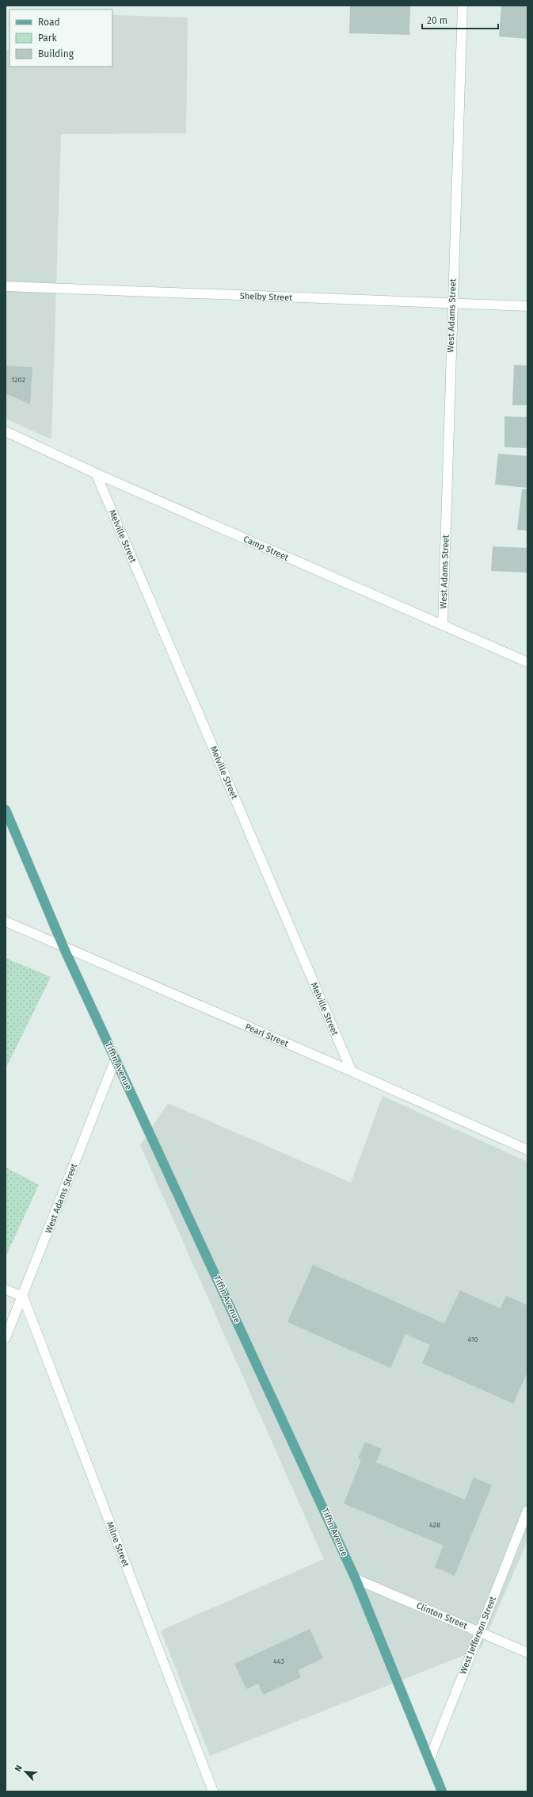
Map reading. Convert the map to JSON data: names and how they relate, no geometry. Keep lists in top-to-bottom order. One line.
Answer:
{"streets":{"main road":["Tiffin Avenue"],"street":["Shelby Street","West Adams Street","Melville Street","Camp Street","Pearl Street","Milne Street","Clinton Street","West Jefferson Street"]},"crossings":[["Shelby Street","West Adams Street"],["West Adams Street","Camp Street"],["West Adams Street","Tiffin Avenue"],["West Adams Street","Milne Street"],["Melville Street","Camp Street"],["Melville Street","Pearl Street"],["Pearl Street","Tiffin Avenue"],["Tiffin Avenue","Clinton Street"],["Tiffin Avenue","West Jefferson Street"],["Clinton Street","West Jefferson Street"]],"house_numbers":["1202","410","428","443"],"legend":["Road","Park","Building"],"scale_bar":"20 m","north":"top left"}
